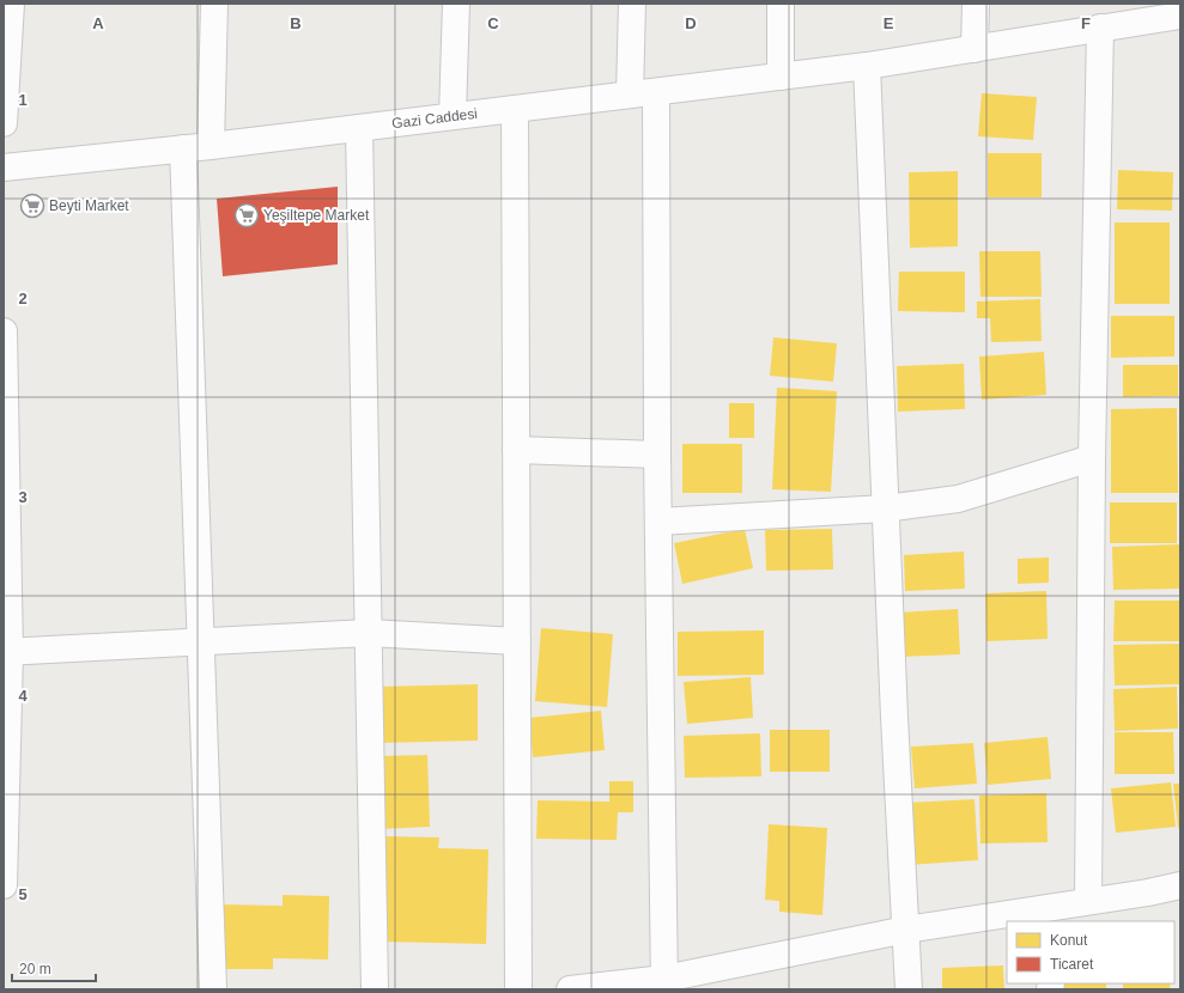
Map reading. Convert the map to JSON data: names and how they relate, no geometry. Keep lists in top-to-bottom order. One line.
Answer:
{"streets":{"street":["Gazi Caddesi"]},"places":{"supermarket":["Beyti Market","Yeşiltepe Market"]},"legend":["Konut","Ticaret"],"scale_bar":"20 m","grid":{"columns":["A","B","C","D","E","F"],"rows":["1","2","3","4","5"]}}
